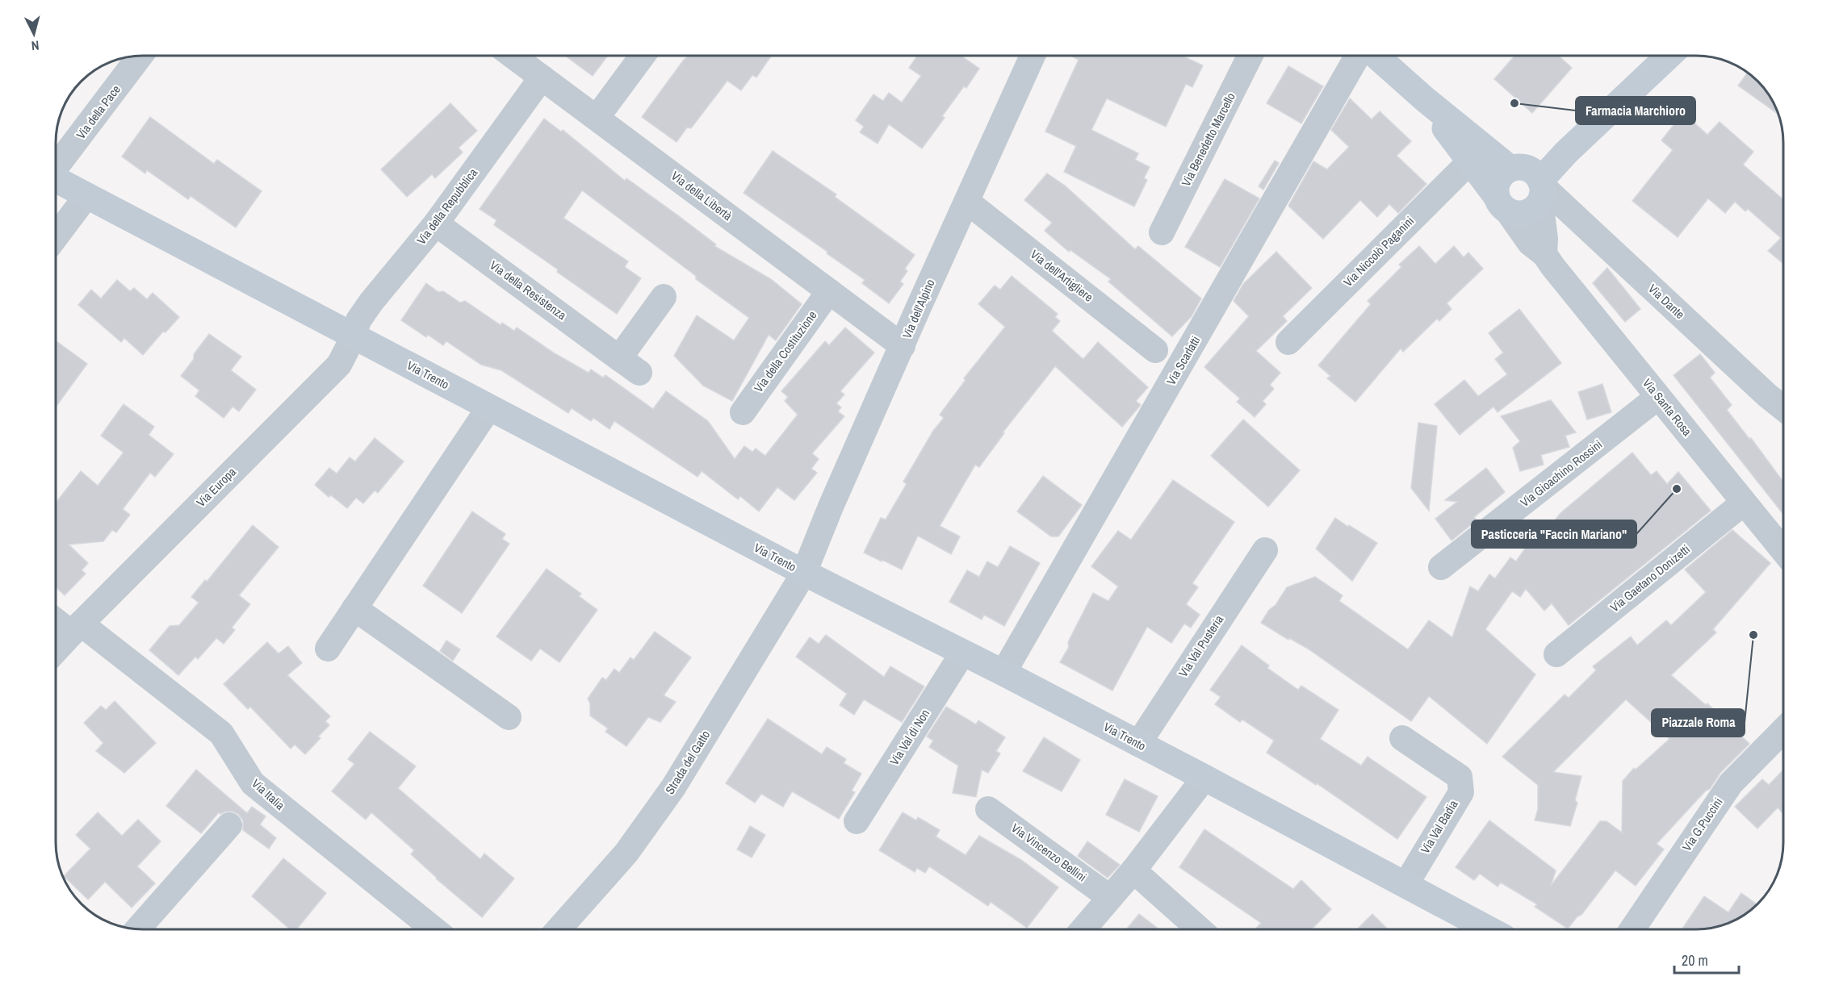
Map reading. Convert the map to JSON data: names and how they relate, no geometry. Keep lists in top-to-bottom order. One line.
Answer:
{"streets":{"street":["Via della Pace","Via Benedetto Marcello","Via della Libertà","Via della Repubblica","Via Niccolò Paganini","Via dell'Artigliere","Via della Resistenza","Via Dante","Via dell'Alpino","Via della Costituzione","Via Scarlatti","Via Trento","Via Santa Rosa","Via Gioachino Rossini","Via Europa","Via Gaetano Donizetti","Via Val Pusteria","Via Val di Non","Strada del Gatto","Via Italia","Via G.Puccini","Via Val Badia","Via Vincenzo Bellini"]},"crossings":[["Via della Libertà","Via della Repubblica"],["Via della Libertà","Via dell'Alpino"],["Via della Libertà","Via della Costituzione"],["Via della Repubblica","Via della Resistenza"],["Via della Repubblica","Via Trento"],["Via della Repubblica","Via Europa"],["Via Niccolò Paganini","Via Santa Rosa"],["Via dell'Artigliere","Via dell'Alpino"],["Via Dante","Via Santa Rosa"],["Via dell'Alpino","Via Trento"],["Via dell'Alpino","Strada del Gatto"],["Via Scarlatti","Via Trento"],["Via Trento","Via Europa"],["Via Trento","Via Val Pusteria"],["Via Trento","Via Val di Non"],["Via Trento","Strada del Gatto"],["Via Trento","Via Val Badia"],["Via Santa Rosa","Via Gioachino Rossini"],["Via Santa Rosa","Via Gaetano Donizetti"],["Via Europa","Via Italia"]],"places":["Farmacia Marchioro","Pasticceria \"Faccin Mariano\"","Piazzale Roma"],"scale_bar":"20 m","north":"bottom"}
